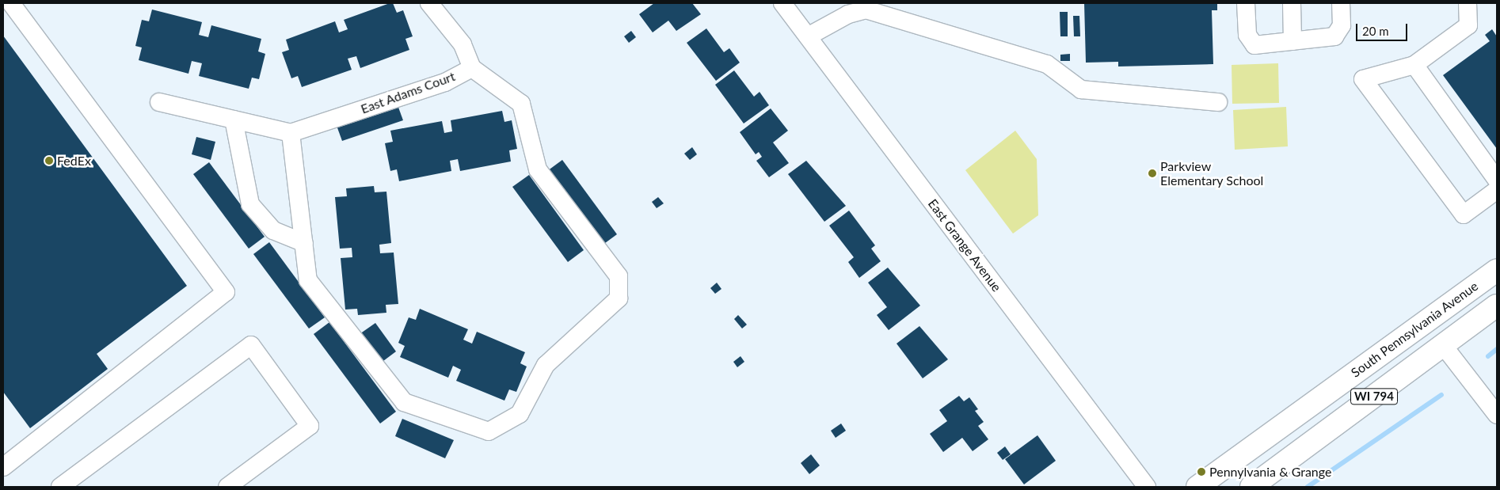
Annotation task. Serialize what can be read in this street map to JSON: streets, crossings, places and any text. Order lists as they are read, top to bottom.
{
  "streets": {
    "main road": ["South Pennsylvania Avenue", "WI 794"],
    "street": ["East Adams Court", "East Grange Avenue"]
  },
  "places": ["FedEx", "Parkview Elementary School", "Pennylvania & Grange"],
  "scale_bar": "20 m"
}
